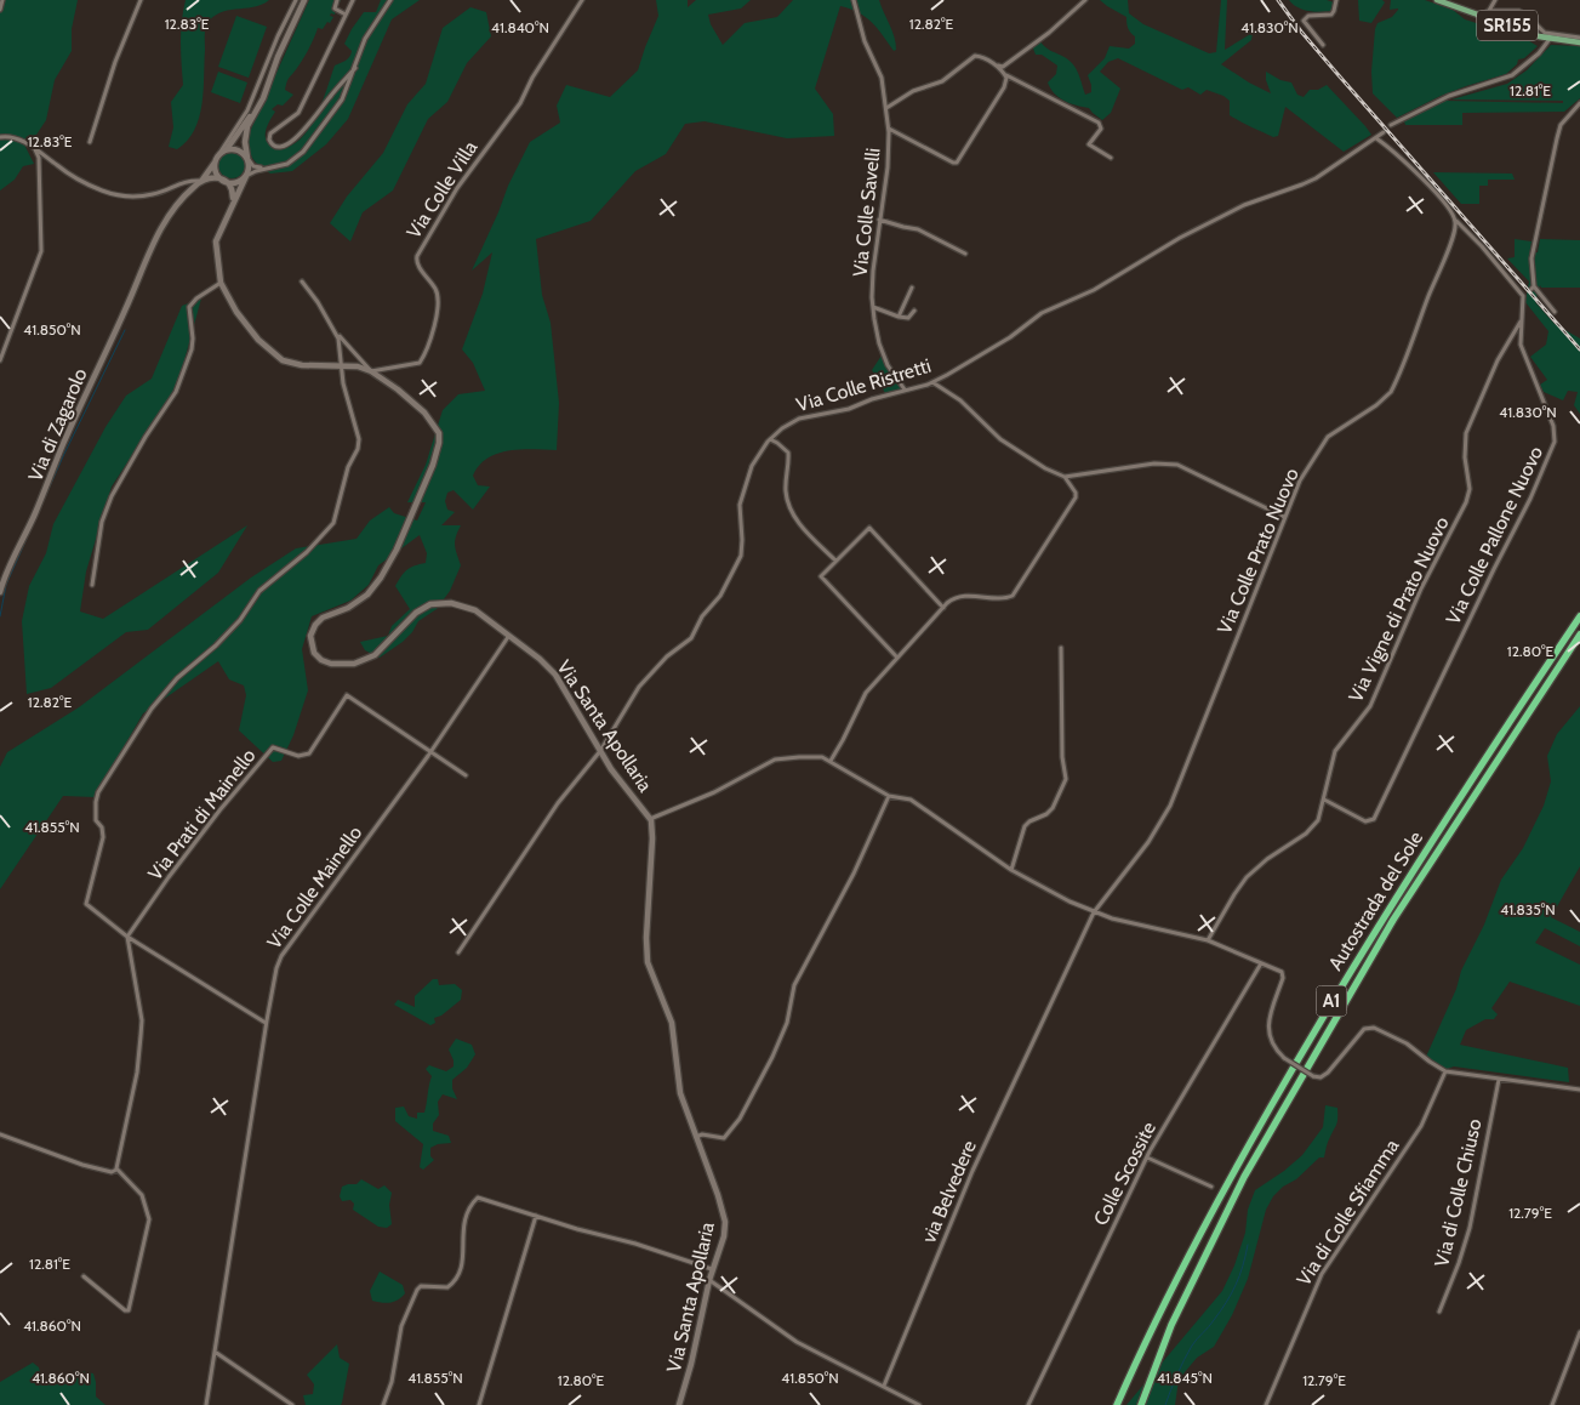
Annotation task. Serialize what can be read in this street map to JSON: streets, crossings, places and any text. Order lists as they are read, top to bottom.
{
  "streets": {
    "highway": ["Autostrada del Sole", "A1"],
    "main road": ["SR155"],
    "street": [
      "Via Colle Villa",
      "Via Colle Savelli",
      "Via Colle Ristretti",
      "Via di Zagarolo",
      "Via Colle Pallone Nuovo",
      "Via Colle Prato Nuovo",
      "Via Vigne di Prato Nuovo",
      "Via Santa Apollaria",
      "Via Prati di Mainello",
      "Via Colle Mainello",
      "Colle Scossite",
      "via Belvedere",
      "Via di Colle Chiuso",
      "Via di Colle Sfiamma"
    ]
  },
  "crossings": [
    ["Via Colle Villa", "Via Santa Apollaria"],
    ["Via Colle Savelli", "Via Colle Ristretti"],
    ["Via Colle Ristretti", "Via Santa Apollaria"],
    ["Via di Zagarolo", "Via Santa Apollaria"],
    ["Via Colle Pallone Nuovo", "Via Vigne di Prato Nuovo"],
    ["Via Colle Prato Nuovo", "via Belvedere"],
    ["Via Santa Apollaria", "Via Colle Mainello"],
    ["Via Prati di Mainello", "Via Colle Mainello"]
  ],
  "coordinates": [
    "12.83°E",
    "12.82°E",
    "41.840°N",
    "41.830°N",
    "12.81°E",
    "41.850°N",
    "12.80°E",
    "41.855°N",
    "41.835°N",
    "12.79°E",
    "41.860°N",
    "41.845°N"
  ]
}
